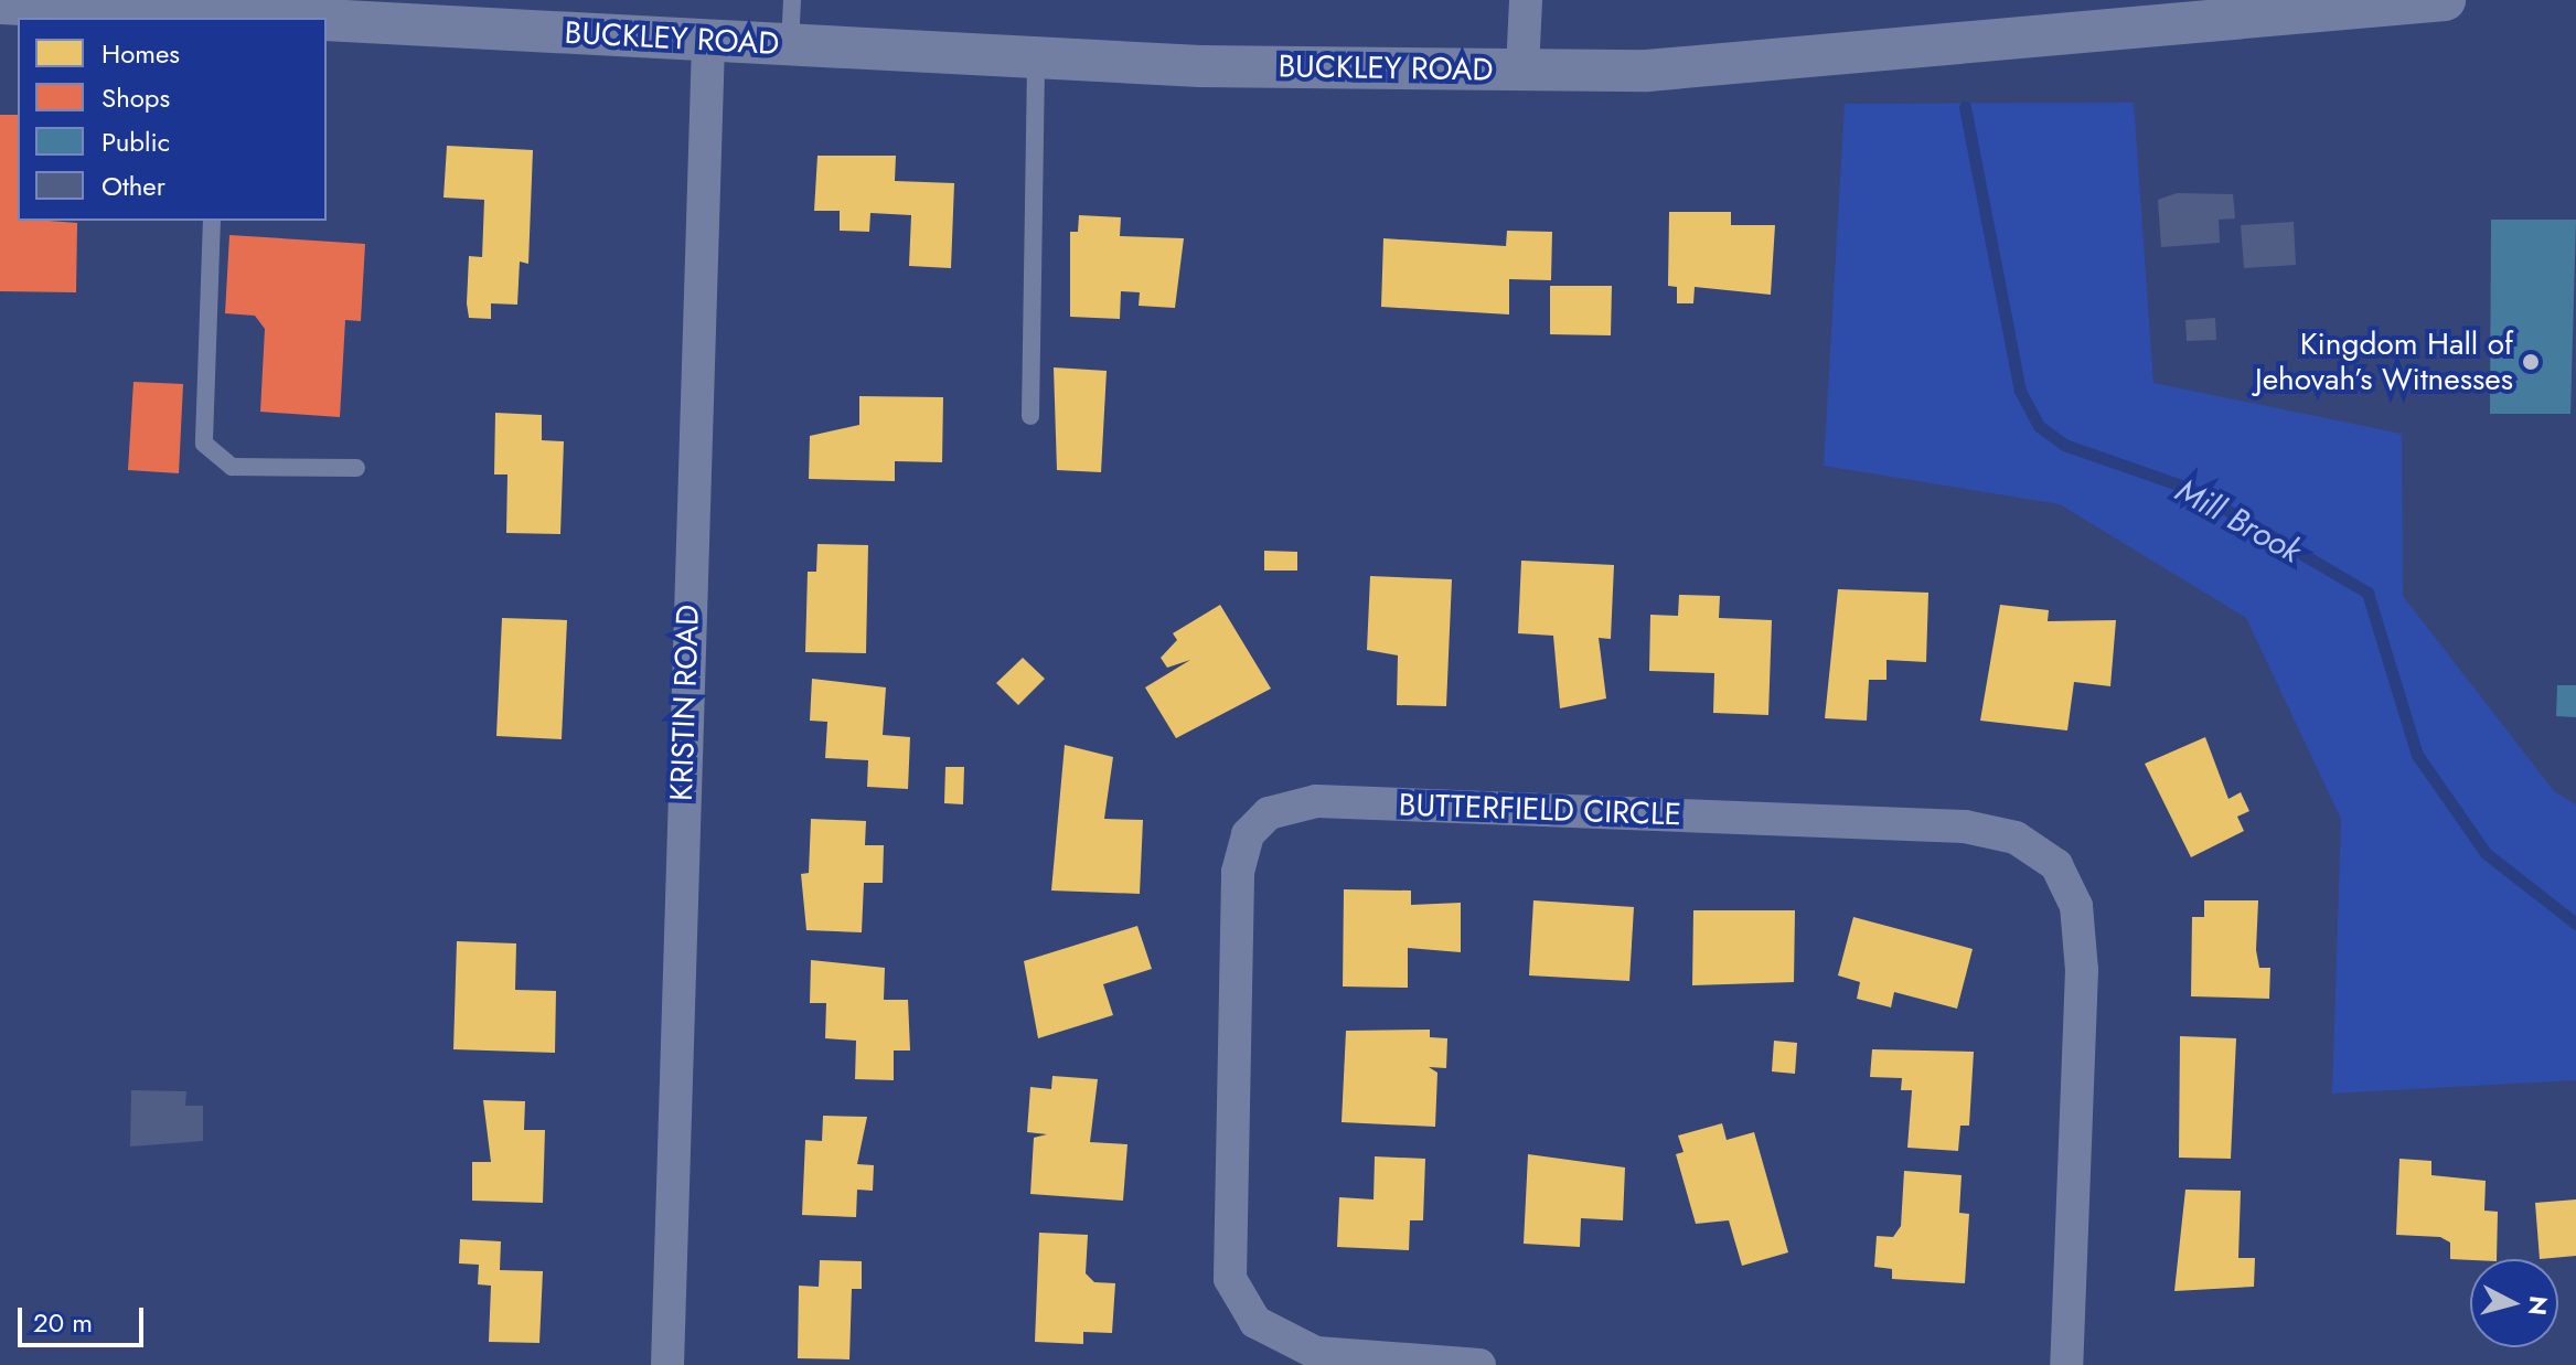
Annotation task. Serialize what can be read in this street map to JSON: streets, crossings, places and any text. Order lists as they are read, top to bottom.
{
  "streets": {
    "street": ["BUCKLEY ROAD", "KRISTIN ROAD", "BUTTERFIELD CIRCLE"]
  },
  "crossings": [
    ["BUCKLEY ROAD", "KRISTIN ROAD"]
  ],
  "water": ["Mill Brook"],
  "places": ["Kingdom Hall of Jehovah’s Witnesses"],
  "legend": [
    "Homes",
    "Shops",
    "Public",
    "Other"
  ],
  "scale_bar": "20 m",
  "north": "right"
}
